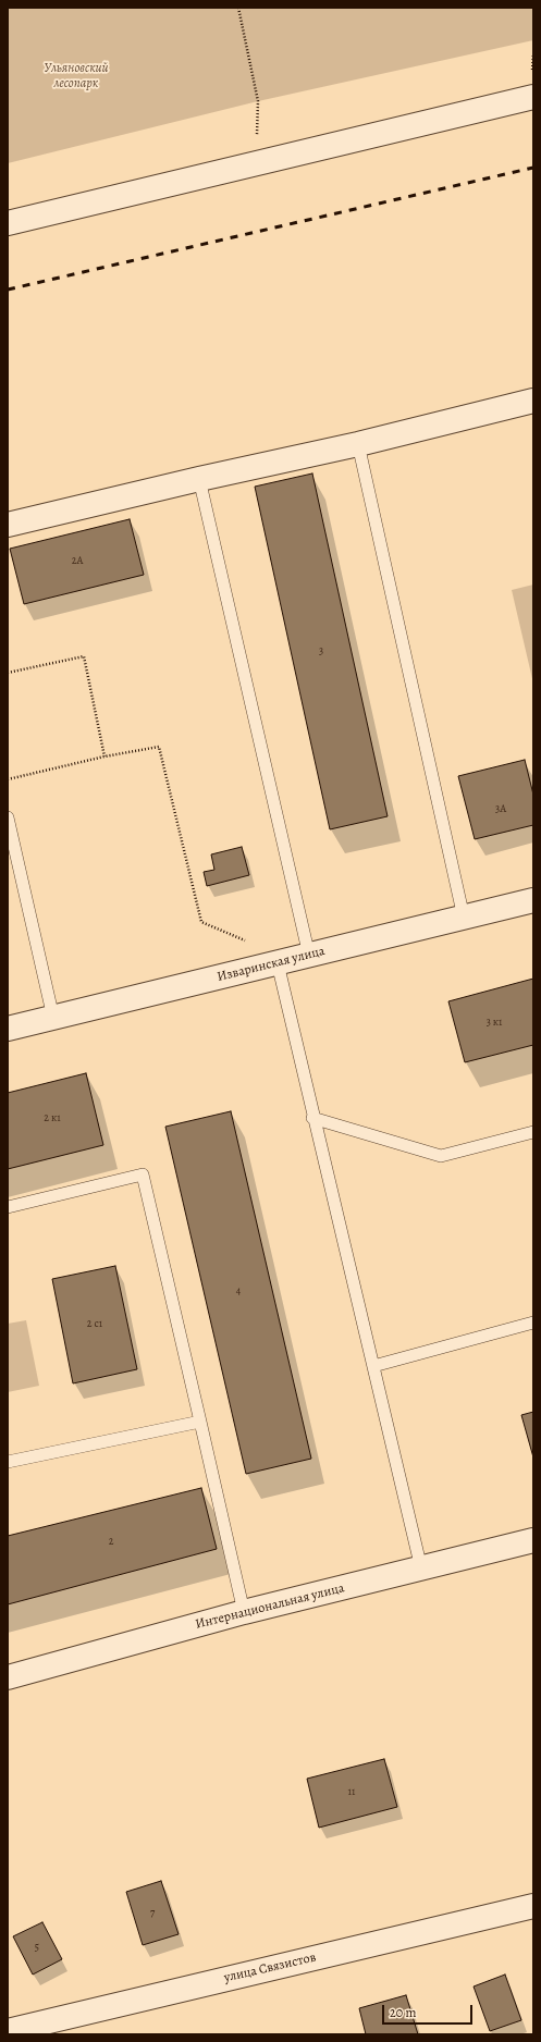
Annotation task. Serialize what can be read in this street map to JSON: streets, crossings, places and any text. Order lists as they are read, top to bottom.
{
  "streets": {
    "street": ["Изваринская улица", "Интернациональная улица", "улица Связистов"]
  },
  "parks": ["Ульяновский лесопарк"],
  "house_numbers": [
    "2А",
    "3",
    "3А",
    "3 к1",
    "2 к1",
    "4",
    "2 с1",
    "2",
    "11",
    "7",
    "5"
  ],
  "scale_bar": "20 m"
}
